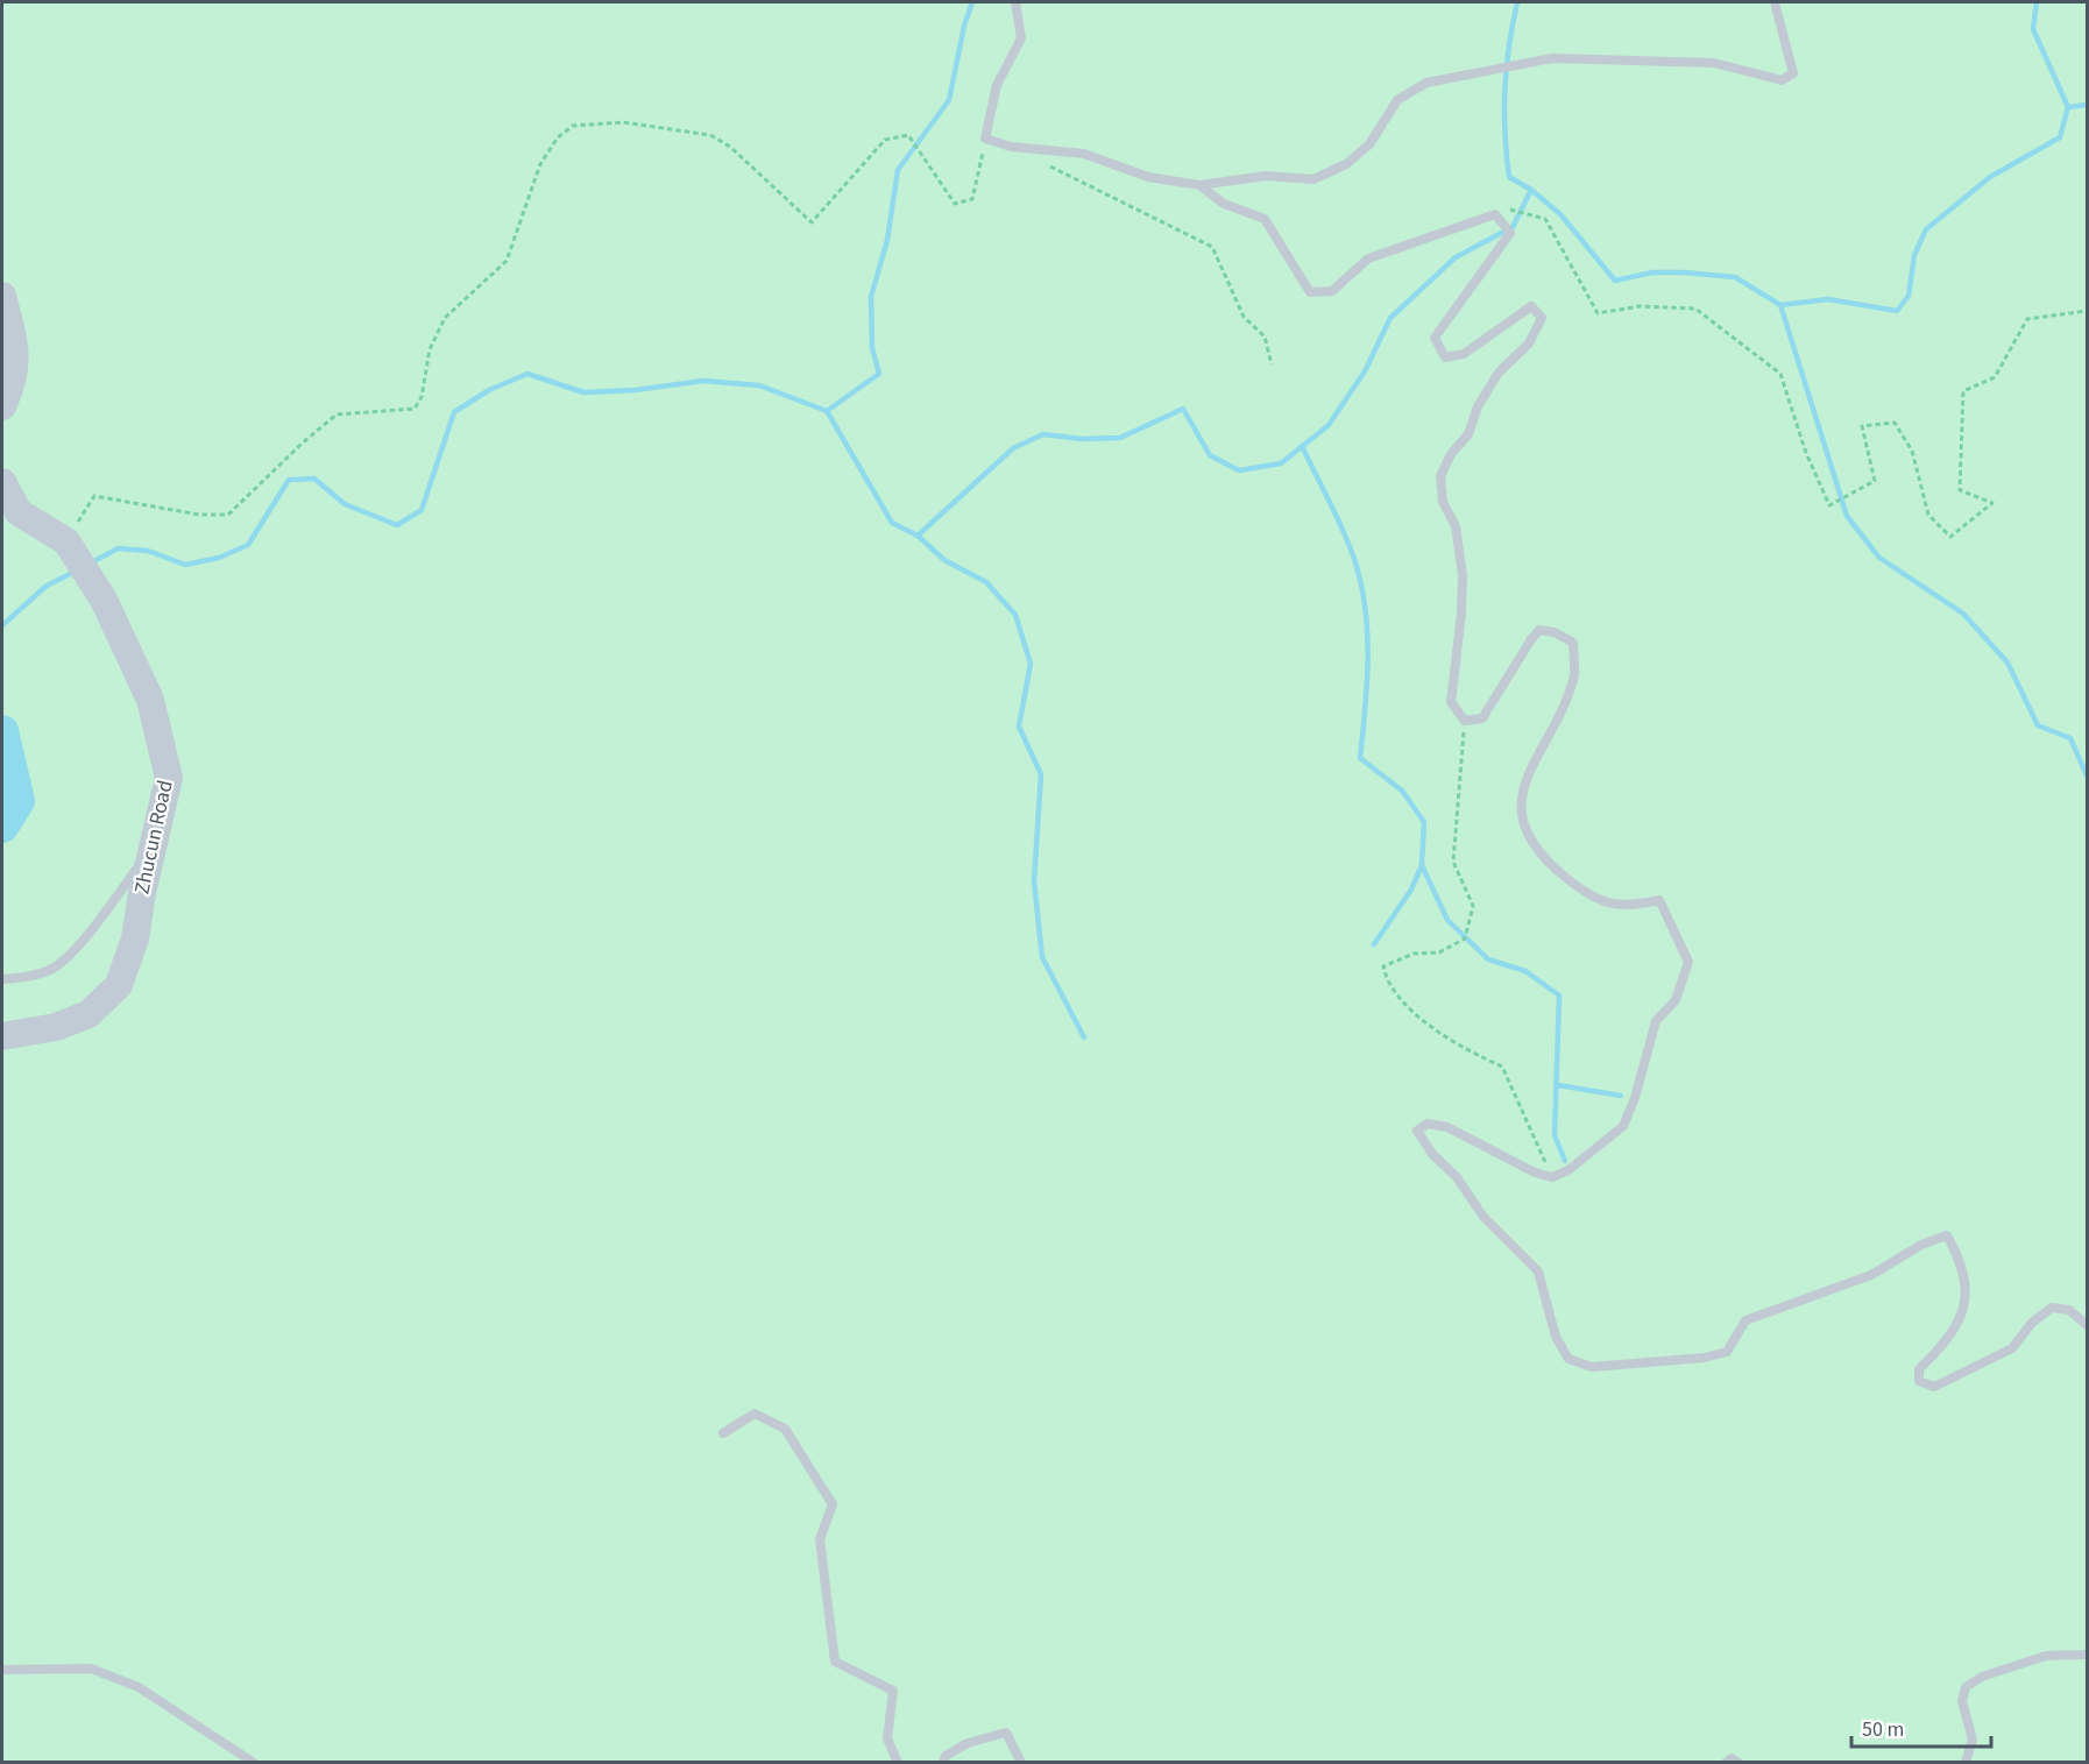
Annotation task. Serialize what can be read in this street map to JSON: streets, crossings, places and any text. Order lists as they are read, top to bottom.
{
  "streets": {
    "street": ["Zhucun Road"]
  },
  "scale_bar": "50 m"
}
